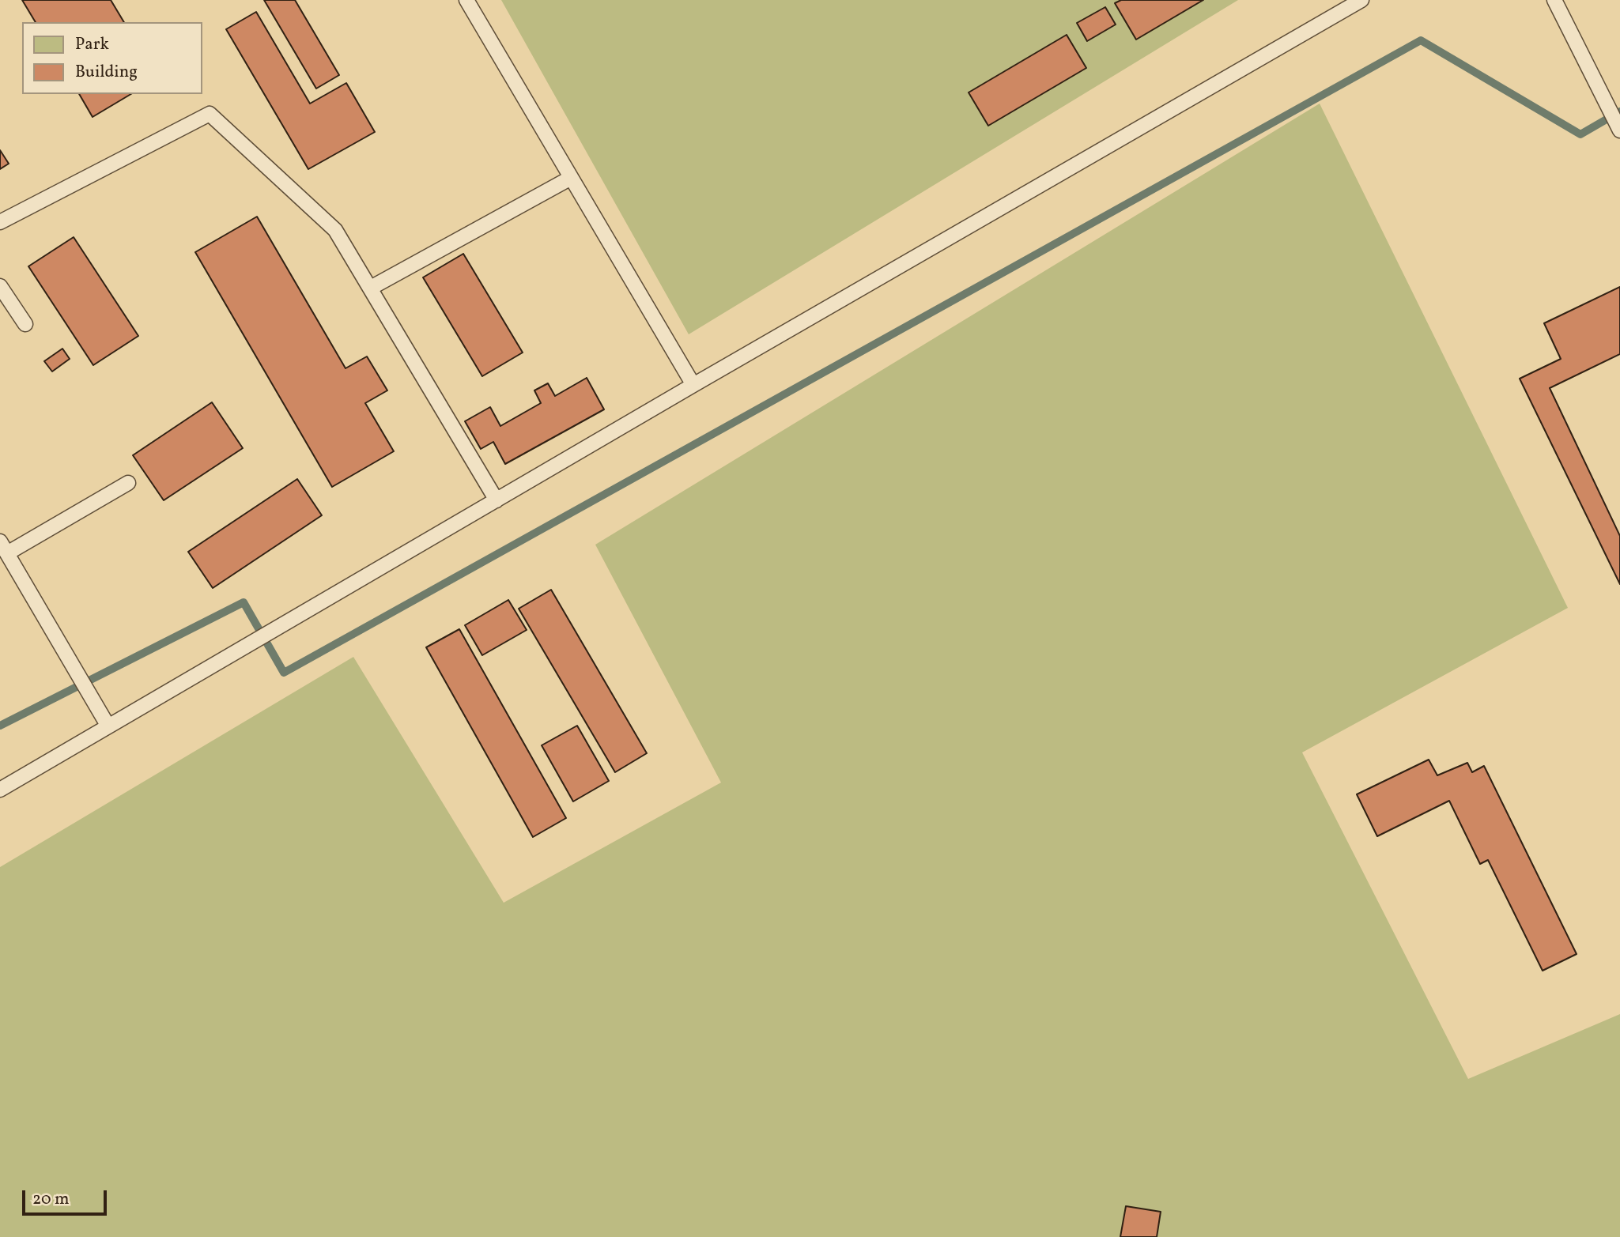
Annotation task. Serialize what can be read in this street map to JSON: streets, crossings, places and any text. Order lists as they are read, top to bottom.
{
  "legend": ["Park", "Building"],
  "scale_bar": "20 m"
}
